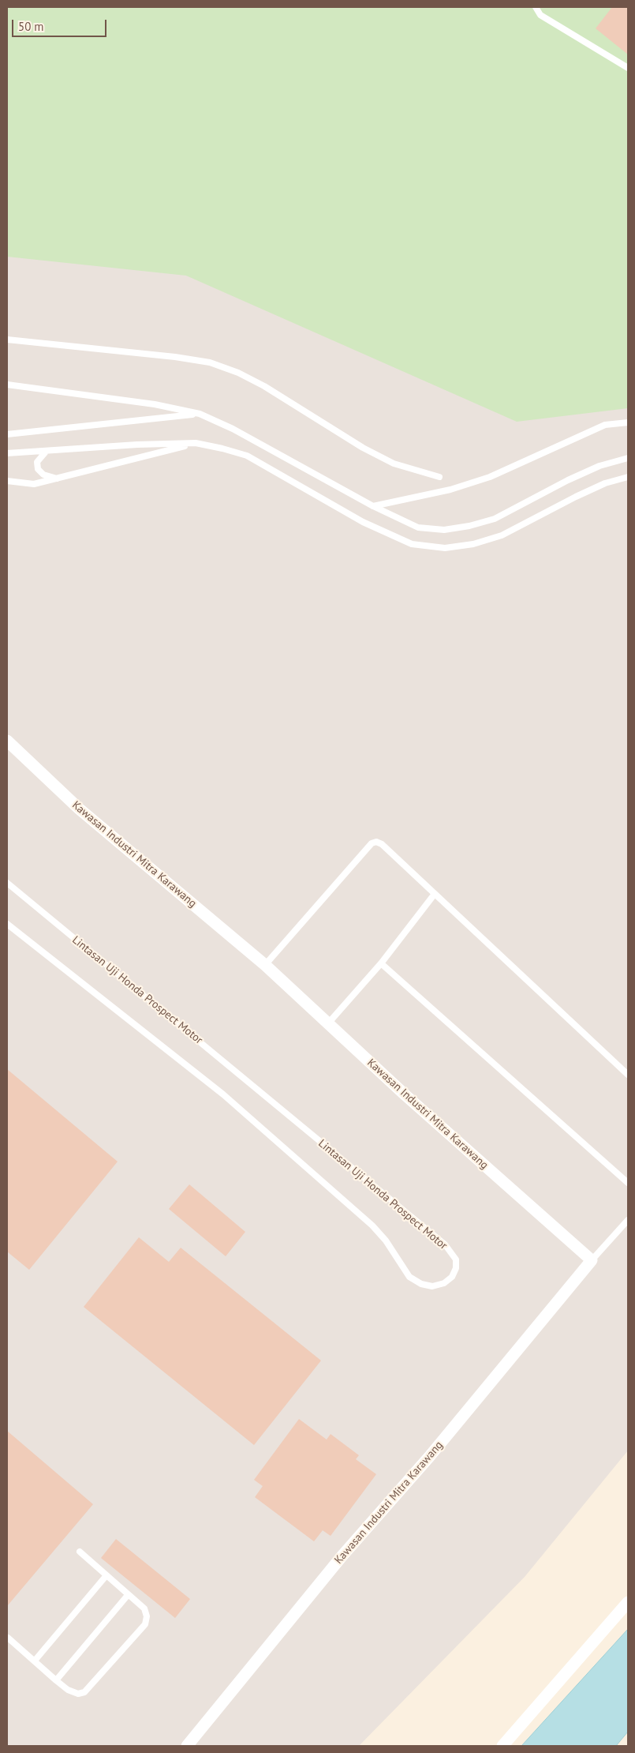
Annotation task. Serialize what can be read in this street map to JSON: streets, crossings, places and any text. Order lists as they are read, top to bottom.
{
  "streets": {
    "street": ["Kawasan Industri Mitra Karawang"],
    "lane": ["Lintasan Uji Honda Prospect Motor"]
  },
  "scale_bar": "50 m"
}
